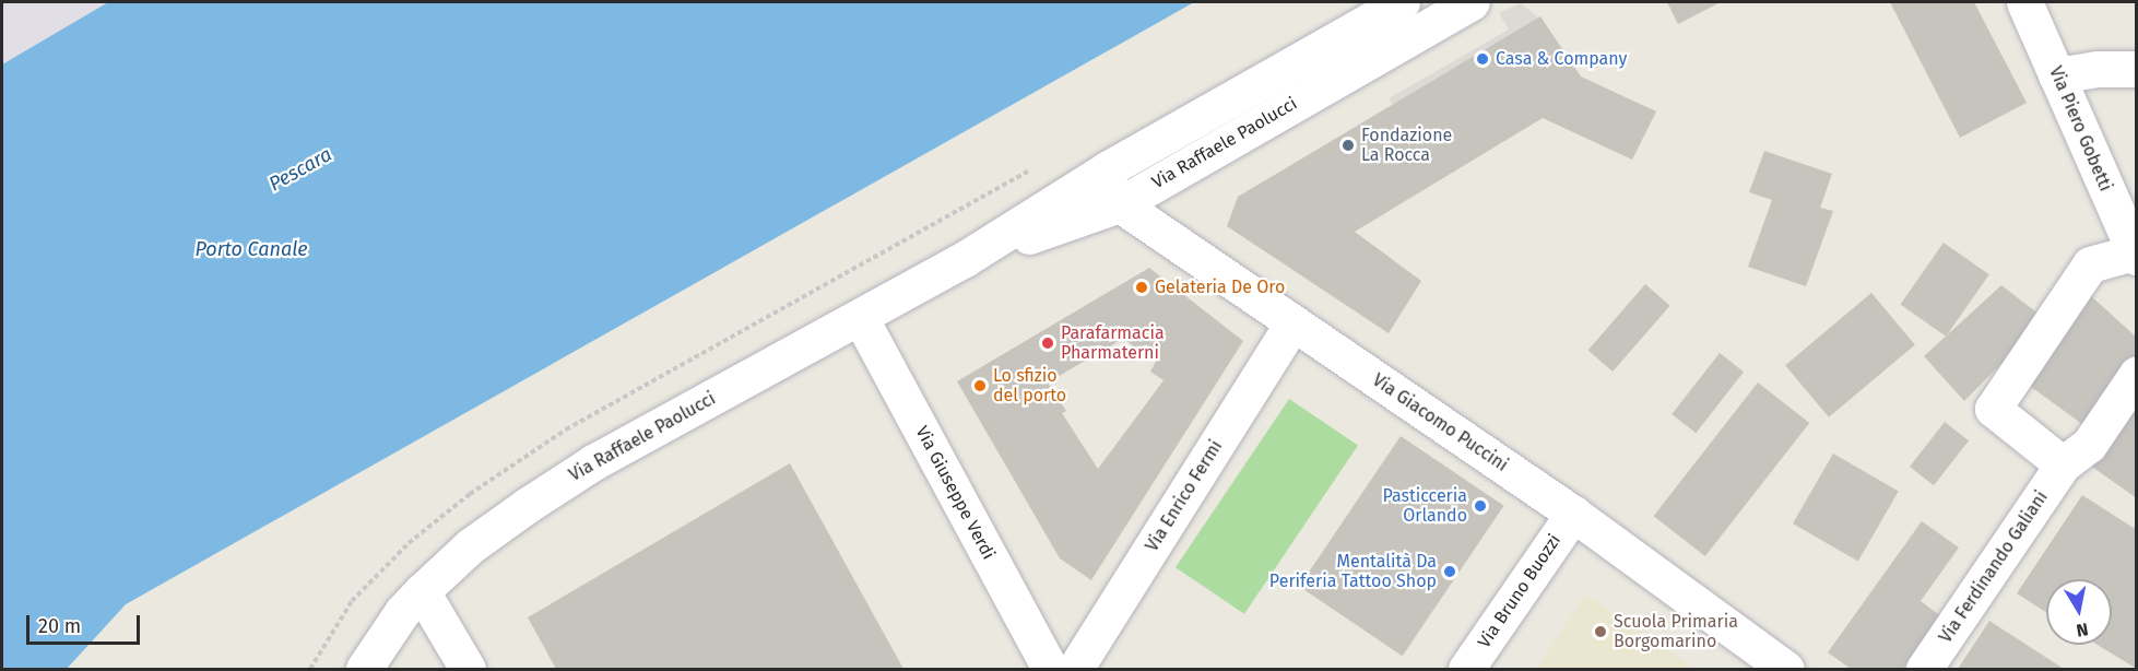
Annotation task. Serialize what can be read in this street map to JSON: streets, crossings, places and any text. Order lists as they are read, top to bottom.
{
  "streets": {
    "street": [
      "Via Piero Gobetti",
      "Via Raffaele Paolucci",
      "Via Giacomo Puccini",
      "Via Giuseppe Verdi",
      "Via Enrico Fermi",
      "Via Ferdinando Galiani",
      "Via Bruno Buozzi"
    ]
  },
  "crossings": [
    ["Via Raffaele Paolucci", "Via Giacomo Puccini"],
    ["Via Raffaele Paolucci", "Via Giuseppe Verdi"],
    ["Via Giacomo Puccini", "Via Enrico Fermi"],
    ["Via Giacomo Puccini", "Via Bruno Buozzi"]
  ],
  "water": ["Pescara", "Porto Canale"],
  "places": [
    "Casa & Company",
    "Fondazione La Rocca",
    "Gelateria De Oro",
    "Parafarmacia Pharmaterni",
    "Lo sfizio del porto",
    "Pasticceria Orlando",
    "Mentalità Da Periferia Tattoo Shop",
    "Scuola Primaria Borgomarino"
  ],
  "scale_bar": "20 m",
  "north": "bottom"
}
